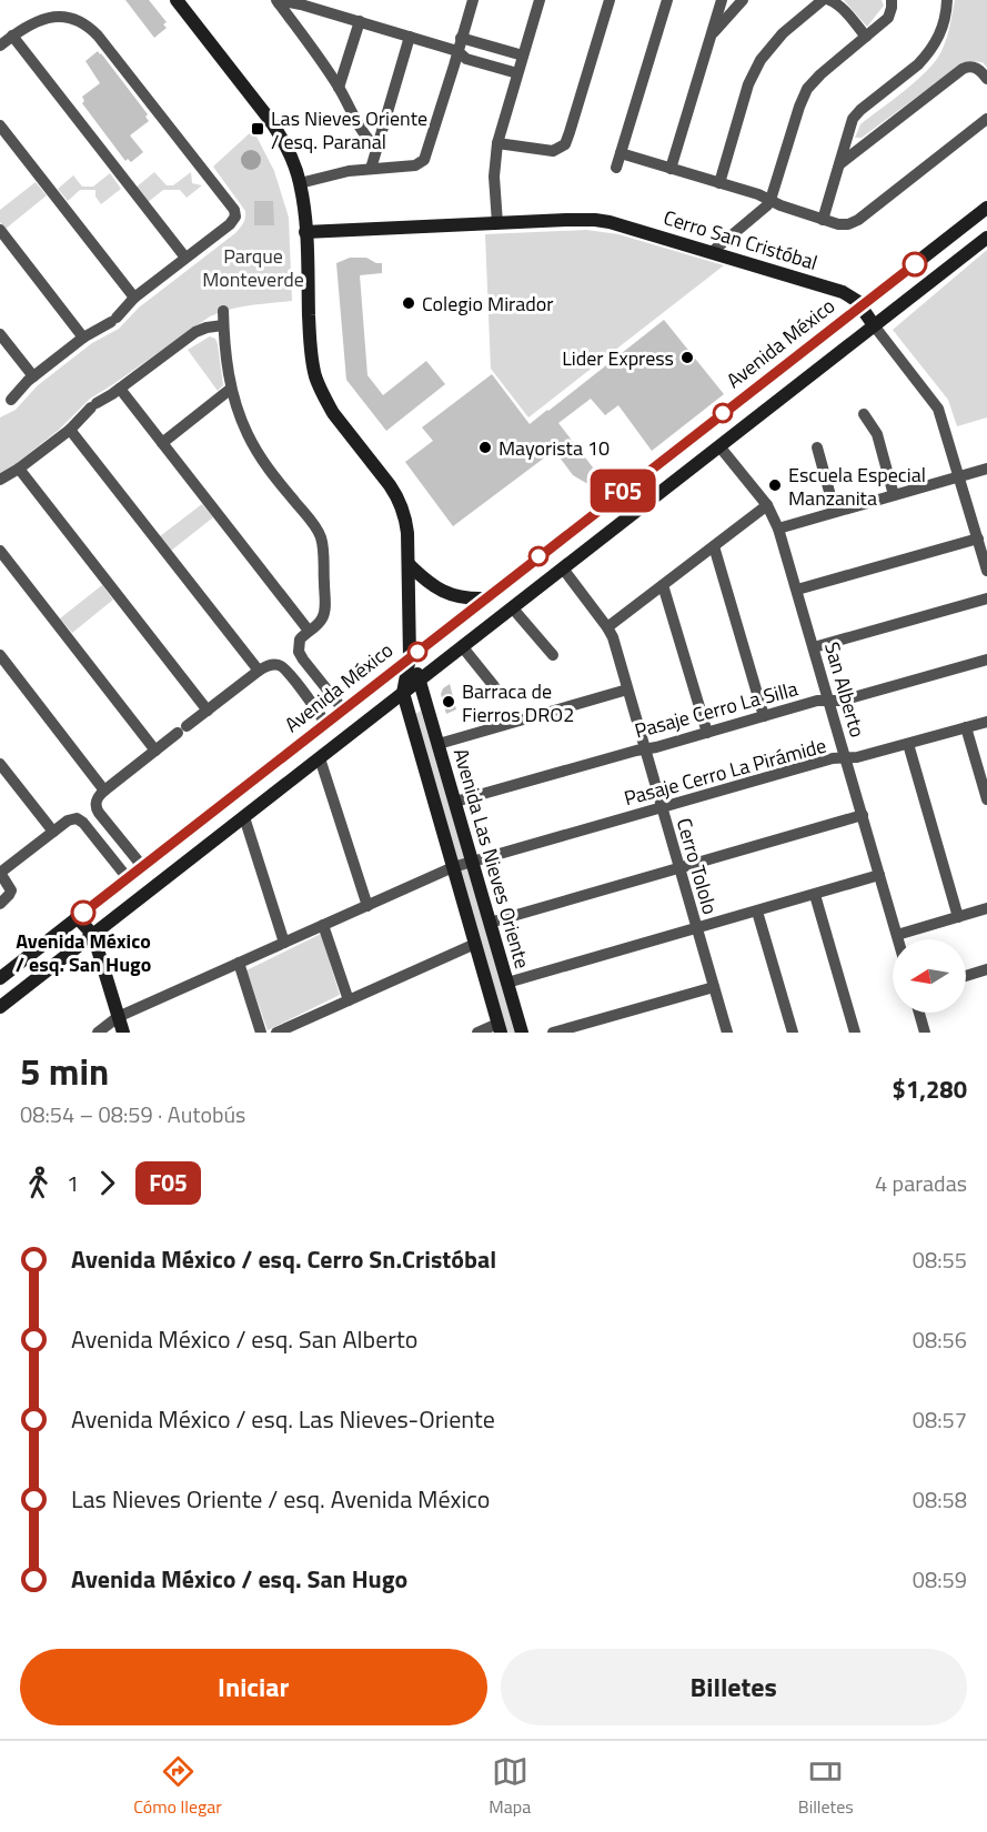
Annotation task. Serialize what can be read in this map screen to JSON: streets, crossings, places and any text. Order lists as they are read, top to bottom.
{
  "streets": {
    "main road": ["Cerro San Cristóbal", "Avenida México", "Avenida Las Nieves Oriente"],
    "street": [
      "San Alberto",
      "Pasaje Cerro La Silla",
      "Pasaje Cerro La Pirámide",
      "Cerro Tololo"
    ]
  },
  "crossings": [
    ["Cerro San Cristóbal", "Avenida México"],
    ["Cerro San Cristóbal", "Avenida Las Nieves Oriente"],
    ["Avenida México", "Avenida Las Nieves Oriente"],
    ["San Alberto", "Pasaje Cerro La Silla"],
    ["San Alberto", "Pasaje Cerro La Pirámide"],
    ["Pasaje Cerro La Silla", "Avenida Las Nieves Oriente"],
    ["Pasaje Cerro La Silla", "Cerro Tololo"],
    ["Pasaje Cerro La Pirámide", "Avenida Las Nieves Oriente"],
    ["Pasaje Cerro La Pirámide", "Cerro Tololo"]
  ],
  "parks": ["Parque Monteverde"],
  "places": {
    "transit": ["Las Nieves Oriente / esq. Paranal"],
    "other": [
      "Colegio Mirador",
      "Lider Express",
      "Mayorista 10",
      "Escuela Especial Manzanita",
      "Barraca de Fierros DRO2",
      "Avenida México / esq. San Hugo"
    ]
  },
  "lines": ["bus line F05"],
  "north": "left",
  "page": {
    "on_map": "F05",
    "heading": ["5 min", "08:54 – 08:59 · Autobús", "$1,280"],
    "legs": ["1", "F05", "4 paradas"],
    "list": [
      {
        "name": "Avenida México / esq. Cerro Sn.Cristóbal",
        "value": "08:55"
      },
      {
        "name": "Avenida México / esq. San Alberto",
        "value": "08:56"
      },
      {
        "name": "Avenida México / esq. Las Nieves-Oriente",
        "value": "08:57"
      },
      {
        "name": "Las Nieves Oriente / esq. Avenida México",
        "value": "08:58"
      },
      {
        "name": "Avenida México / esq. San Hugo",
        "value": "08:59"
      }
    ],
    "buttons": ["Iniciar", "Billetes"],
    "tabs": ["Cómo llegar", "Mapa", "Billetes"]
  }
}
